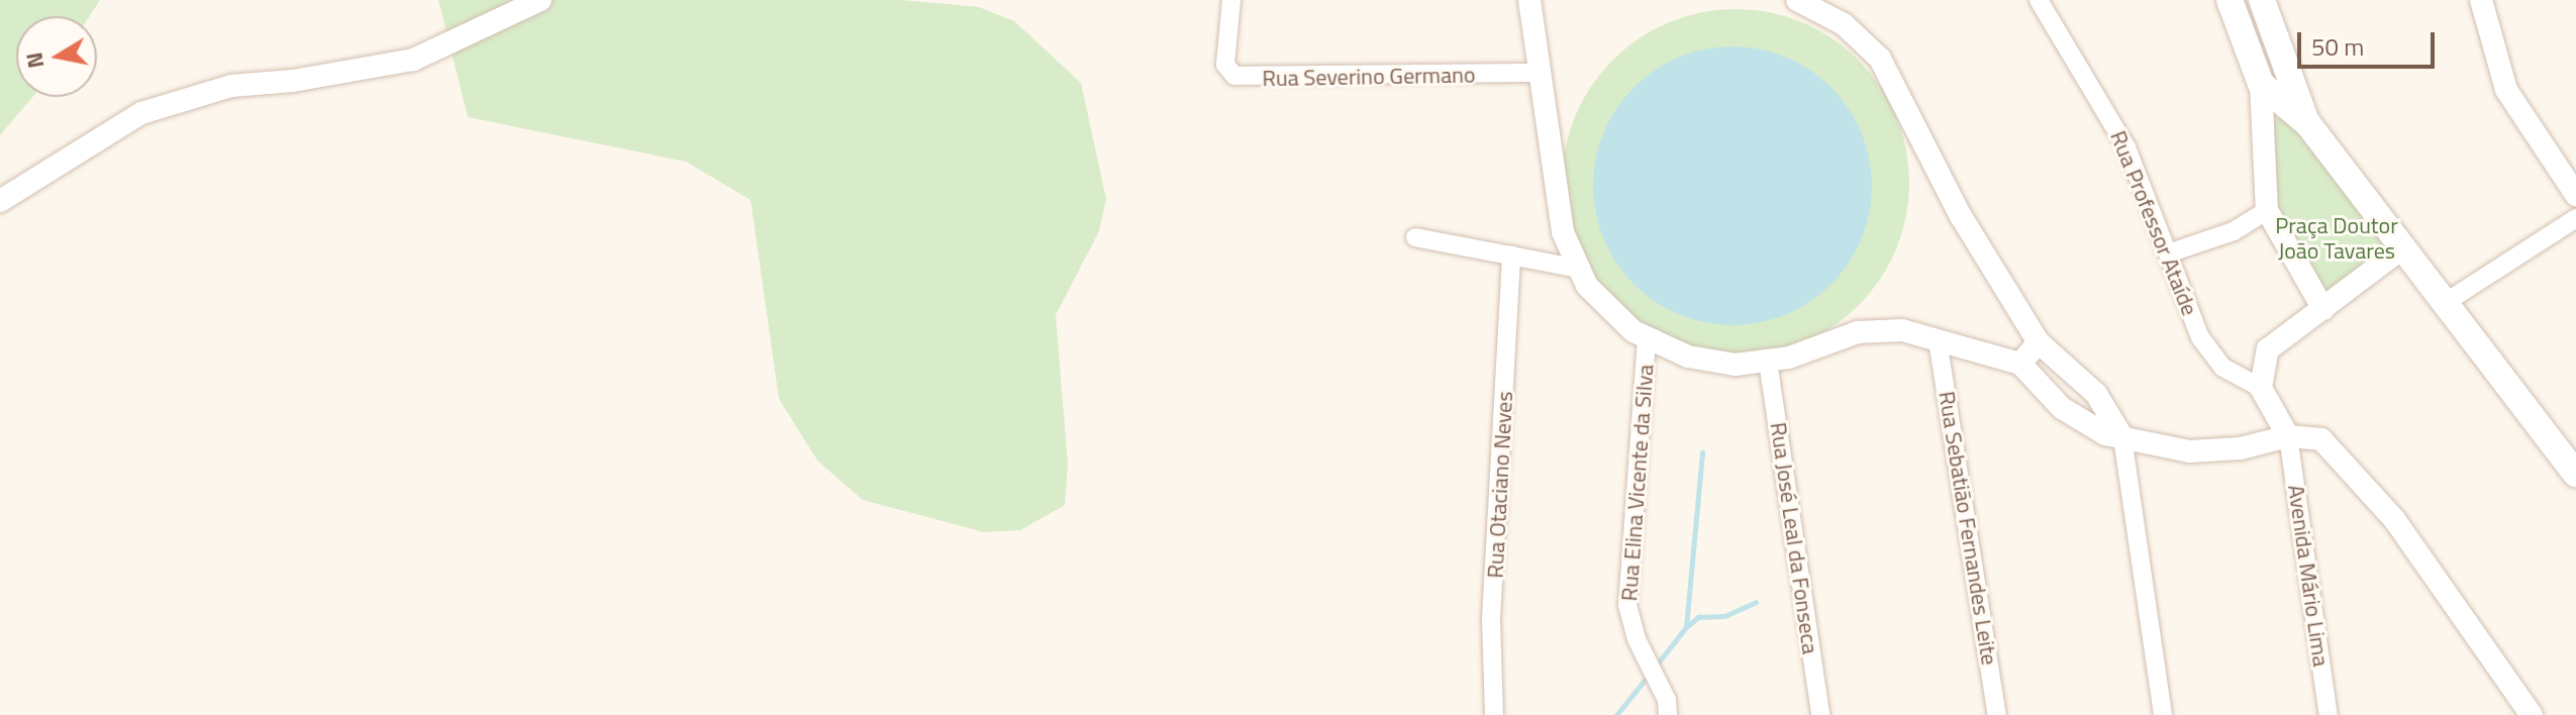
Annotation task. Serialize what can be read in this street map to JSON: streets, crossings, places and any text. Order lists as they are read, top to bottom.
{
  "streets": {
    "street": [
      "Rua Severino Germano",
      "Rua Professor Ataíde",
      "Rua Elina Vicente da Silva",
      "Rua Otaciano Neves",
      "Rua Sebatião Fernandes Leite",
      "Rua José Leal da Fonseca",
      "Avenida Mário Lima"
    ]
  },
  "parks": ["Praça Doutor João Tavares"],
  "scale_bar": "50 m",
  "north": "left"
}
